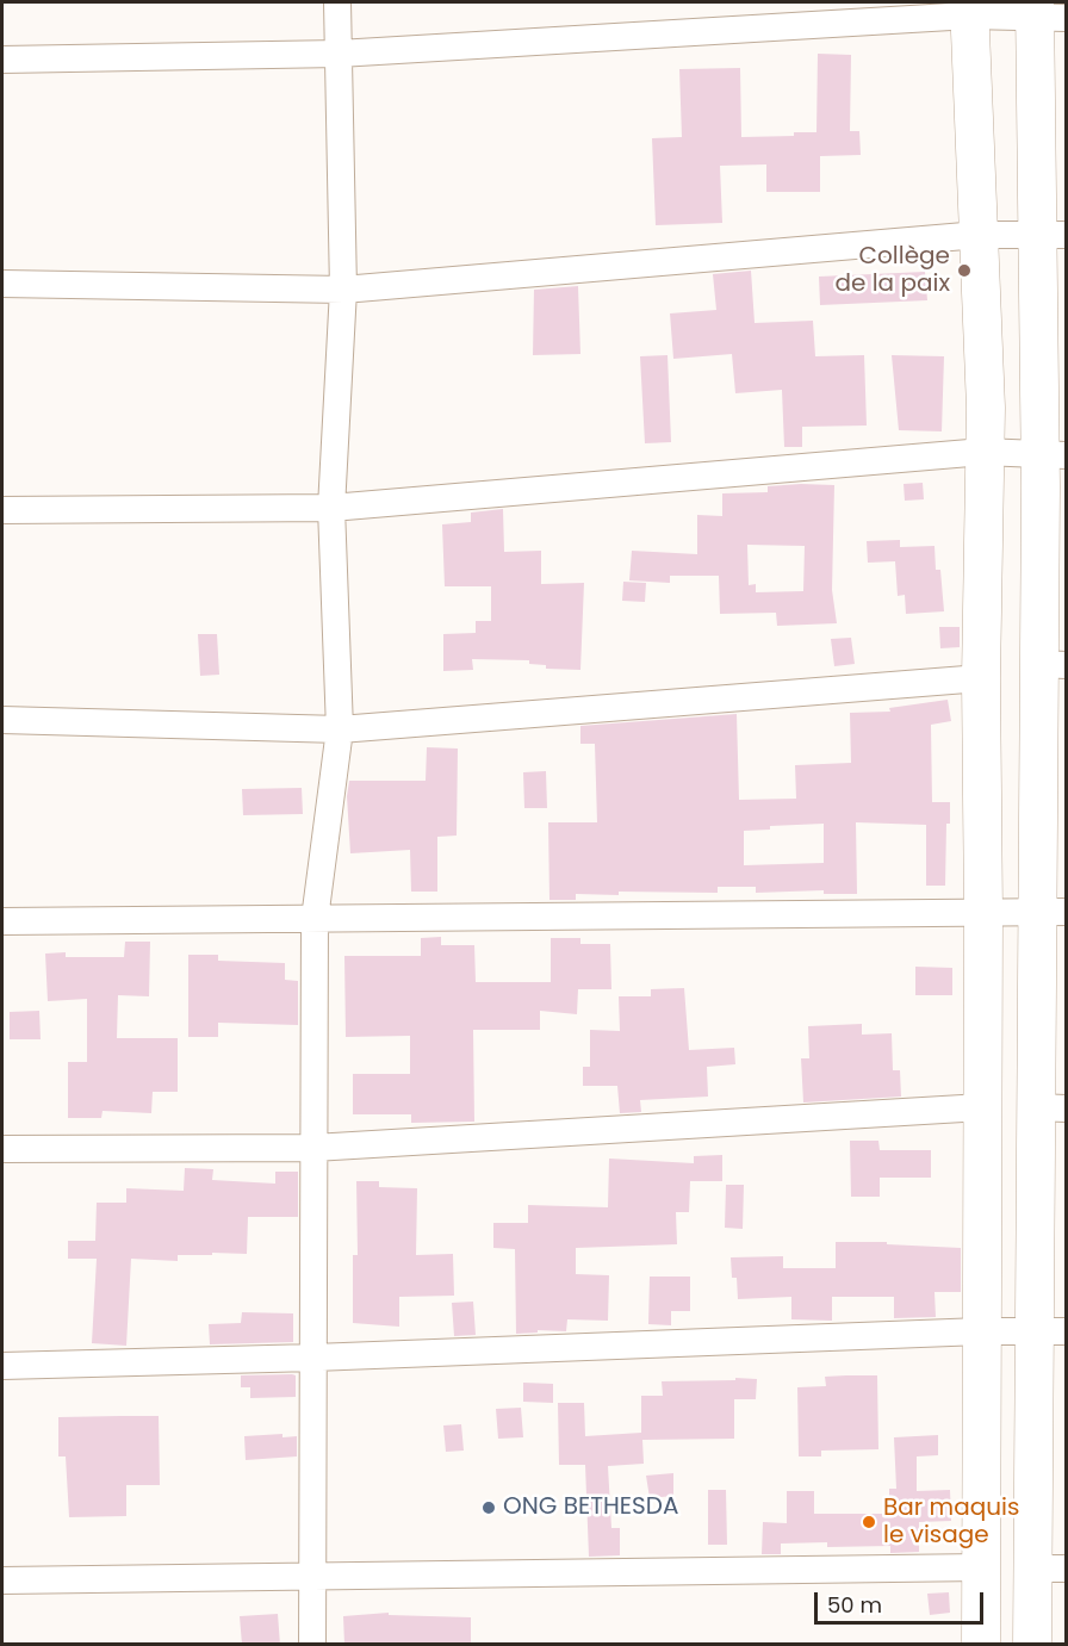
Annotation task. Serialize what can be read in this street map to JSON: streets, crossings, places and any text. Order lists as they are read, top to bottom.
{
  "places": ["Collège de la paix", "ONG BETHESDA", "Bar maquis le visage"],
  "scale_bar": "50 m"
}
